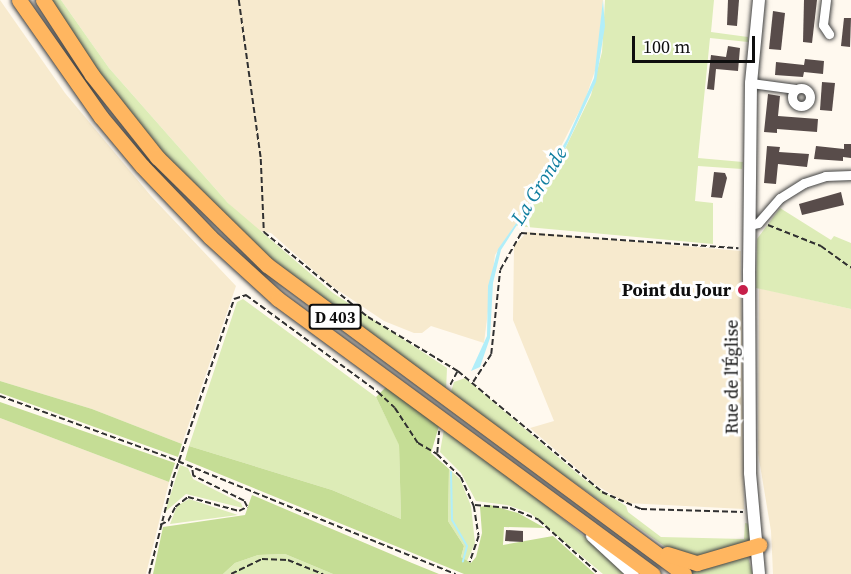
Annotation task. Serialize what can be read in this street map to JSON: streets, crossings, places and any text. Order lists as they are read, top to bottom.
{
  "streets": {
    "main road": ["D 403"],
    "street": ["Rue de l'Église"]
  },
  "water": ["La Gronde"],
  "places": ["Point du Jour"],
  "scale_bar": "100 m"
}
